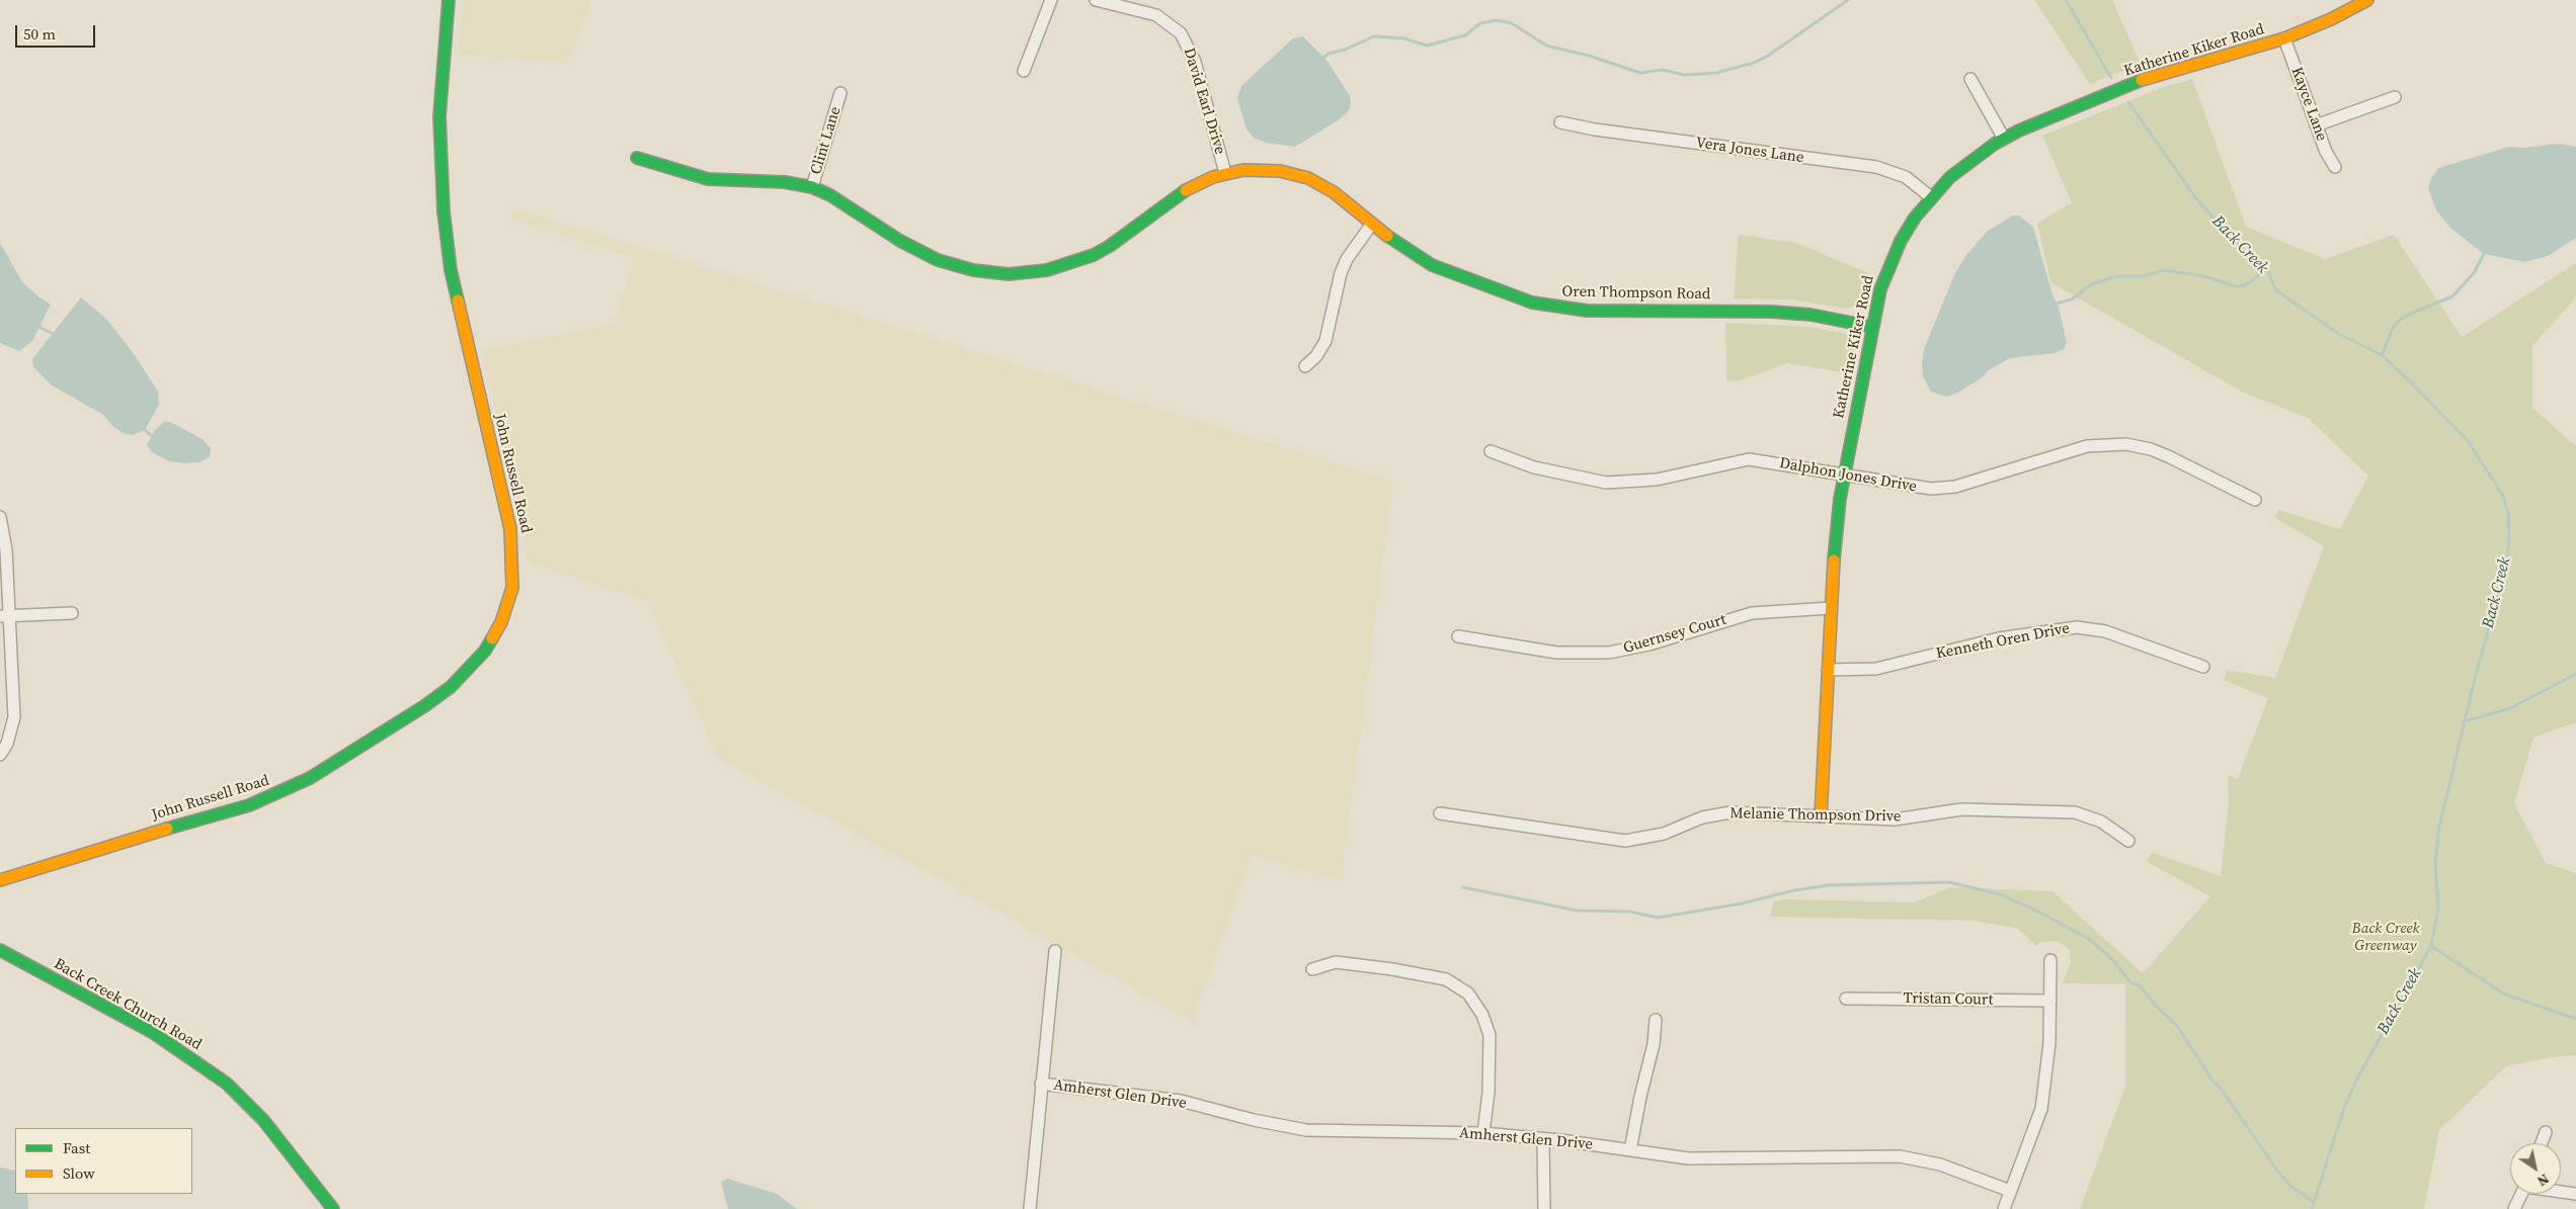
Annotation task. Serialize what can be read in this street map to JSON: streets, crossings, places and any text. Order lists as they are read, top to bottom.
{
  "streets": {
    "street": [
      "Katherine Kiker Road",
      "David Earl Drive",
      "Kayce Lane",
      "Clint Lane",
      "Vera Jones Lane",
      "Oren Thompson Road",
      "John Russell Road",
      "Dalphon Jones Drive",
      "Guernsey Court",
      "Kenneth Oren Drive",
      "Melanie Thompson Drive",
      "Tristan Court",
      "Back Creek Church Road",
      "Amherst Glen Drive"
    ]
  },
  "crossings": [
    ["Katherine Kiker Road", "Kayce Lane"],
    ["Katherine Kiker Road", "Vera Jones Lane"],
    ["Katherine Kiker Road", "Oren Thompson Road"],
    ["Katherine Kiker Road", "Dalphon Jones Drive"],
    ["Katherine Kiker Road", "Guernsey Court"],
    ["Katherine Kiker Road", "Kenneth Oren Drive"],
    ["Katherine Kiker Road", "Melanie Thompson Drive"],
    ["David Earl Drive", "Oren Thompson Road"],
    ["Clint Lane", "Oren Thompson Road"]
  ],
  "water": ["Back Creek"],
  "parks": ["Back Creek Greenway"],
  "legend": ["Fast", "Slow"],
  "scale_bar": "50 m",
  "north": "bottom right"
}
